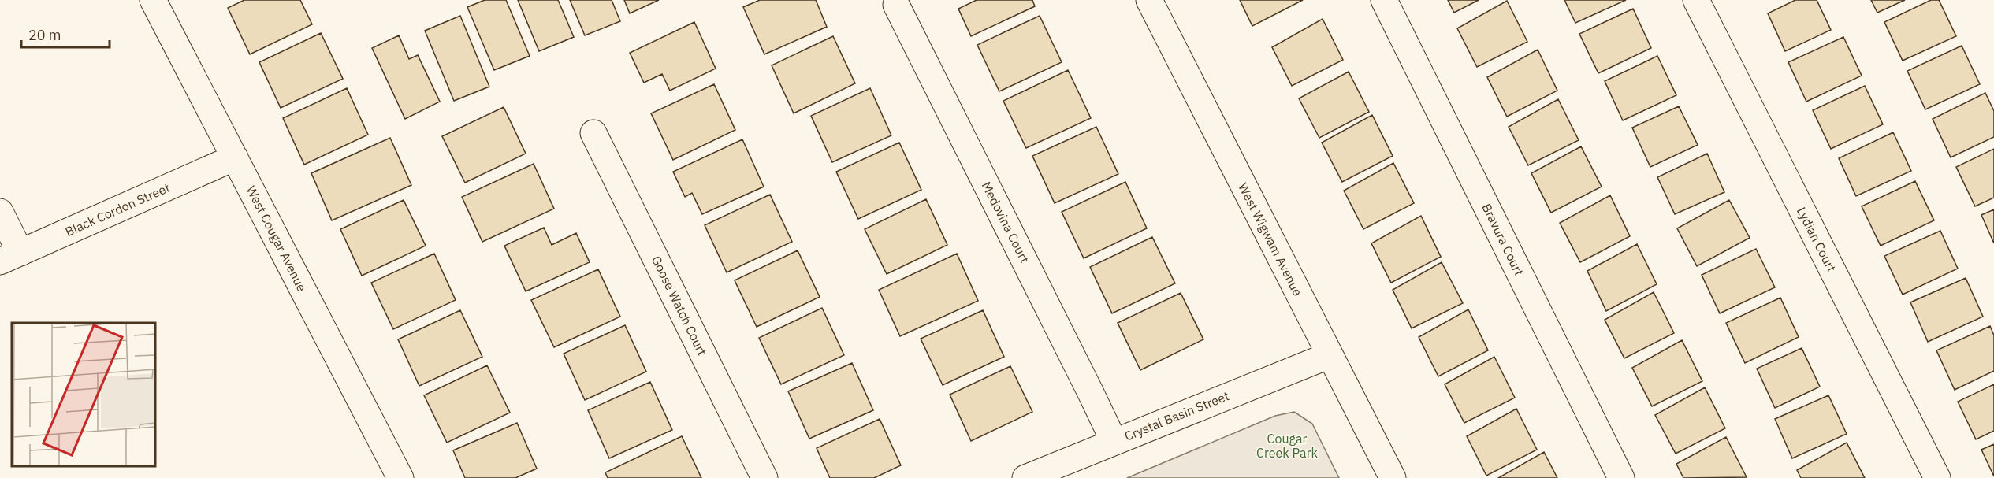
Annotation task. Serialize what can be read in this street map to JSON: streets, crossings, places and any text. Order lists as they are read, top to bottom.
{
  "streets": {
    "street": [
      "Black Cordon Street",
      "Medovina Court",
      "West Cougar Avenue",
      "West Wigwam Avenue",
      "Bravura Court",
      "Lydian Court",
      "Goose Watch Court",
      "Crystal Basin Street"
    ]
  },
  "crossings": [
    ["Black Cordon Street", "West Cougar Avenue"],
    ["Medovina Court", "Crystal Basin Street"],
    ["West Wigwam Avenue", "Crystal Basin Street"]
  ],
  "parks": ["Cougar Creek Park"],
  "scale_bar": "20 m"
}
